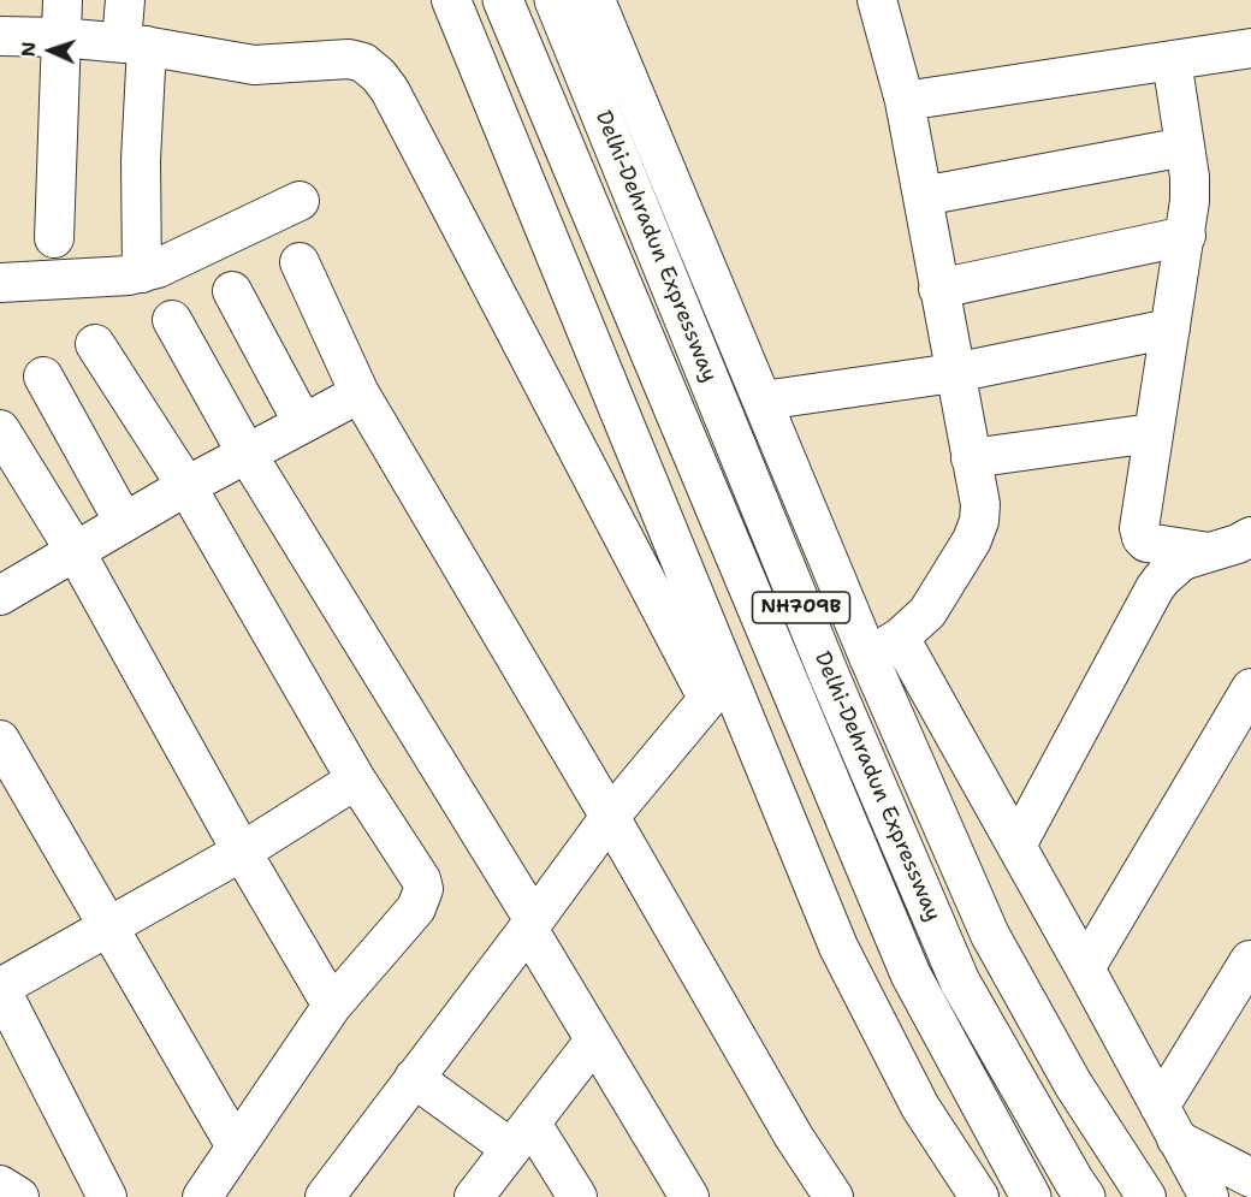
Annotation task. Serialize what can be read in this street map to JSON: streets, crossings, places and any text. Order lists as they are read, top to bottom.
{
  "streets": {
    "highway": ["Delhi-Dehradun Expressway", "NH709B"]
  },
  "north": "left"
}
